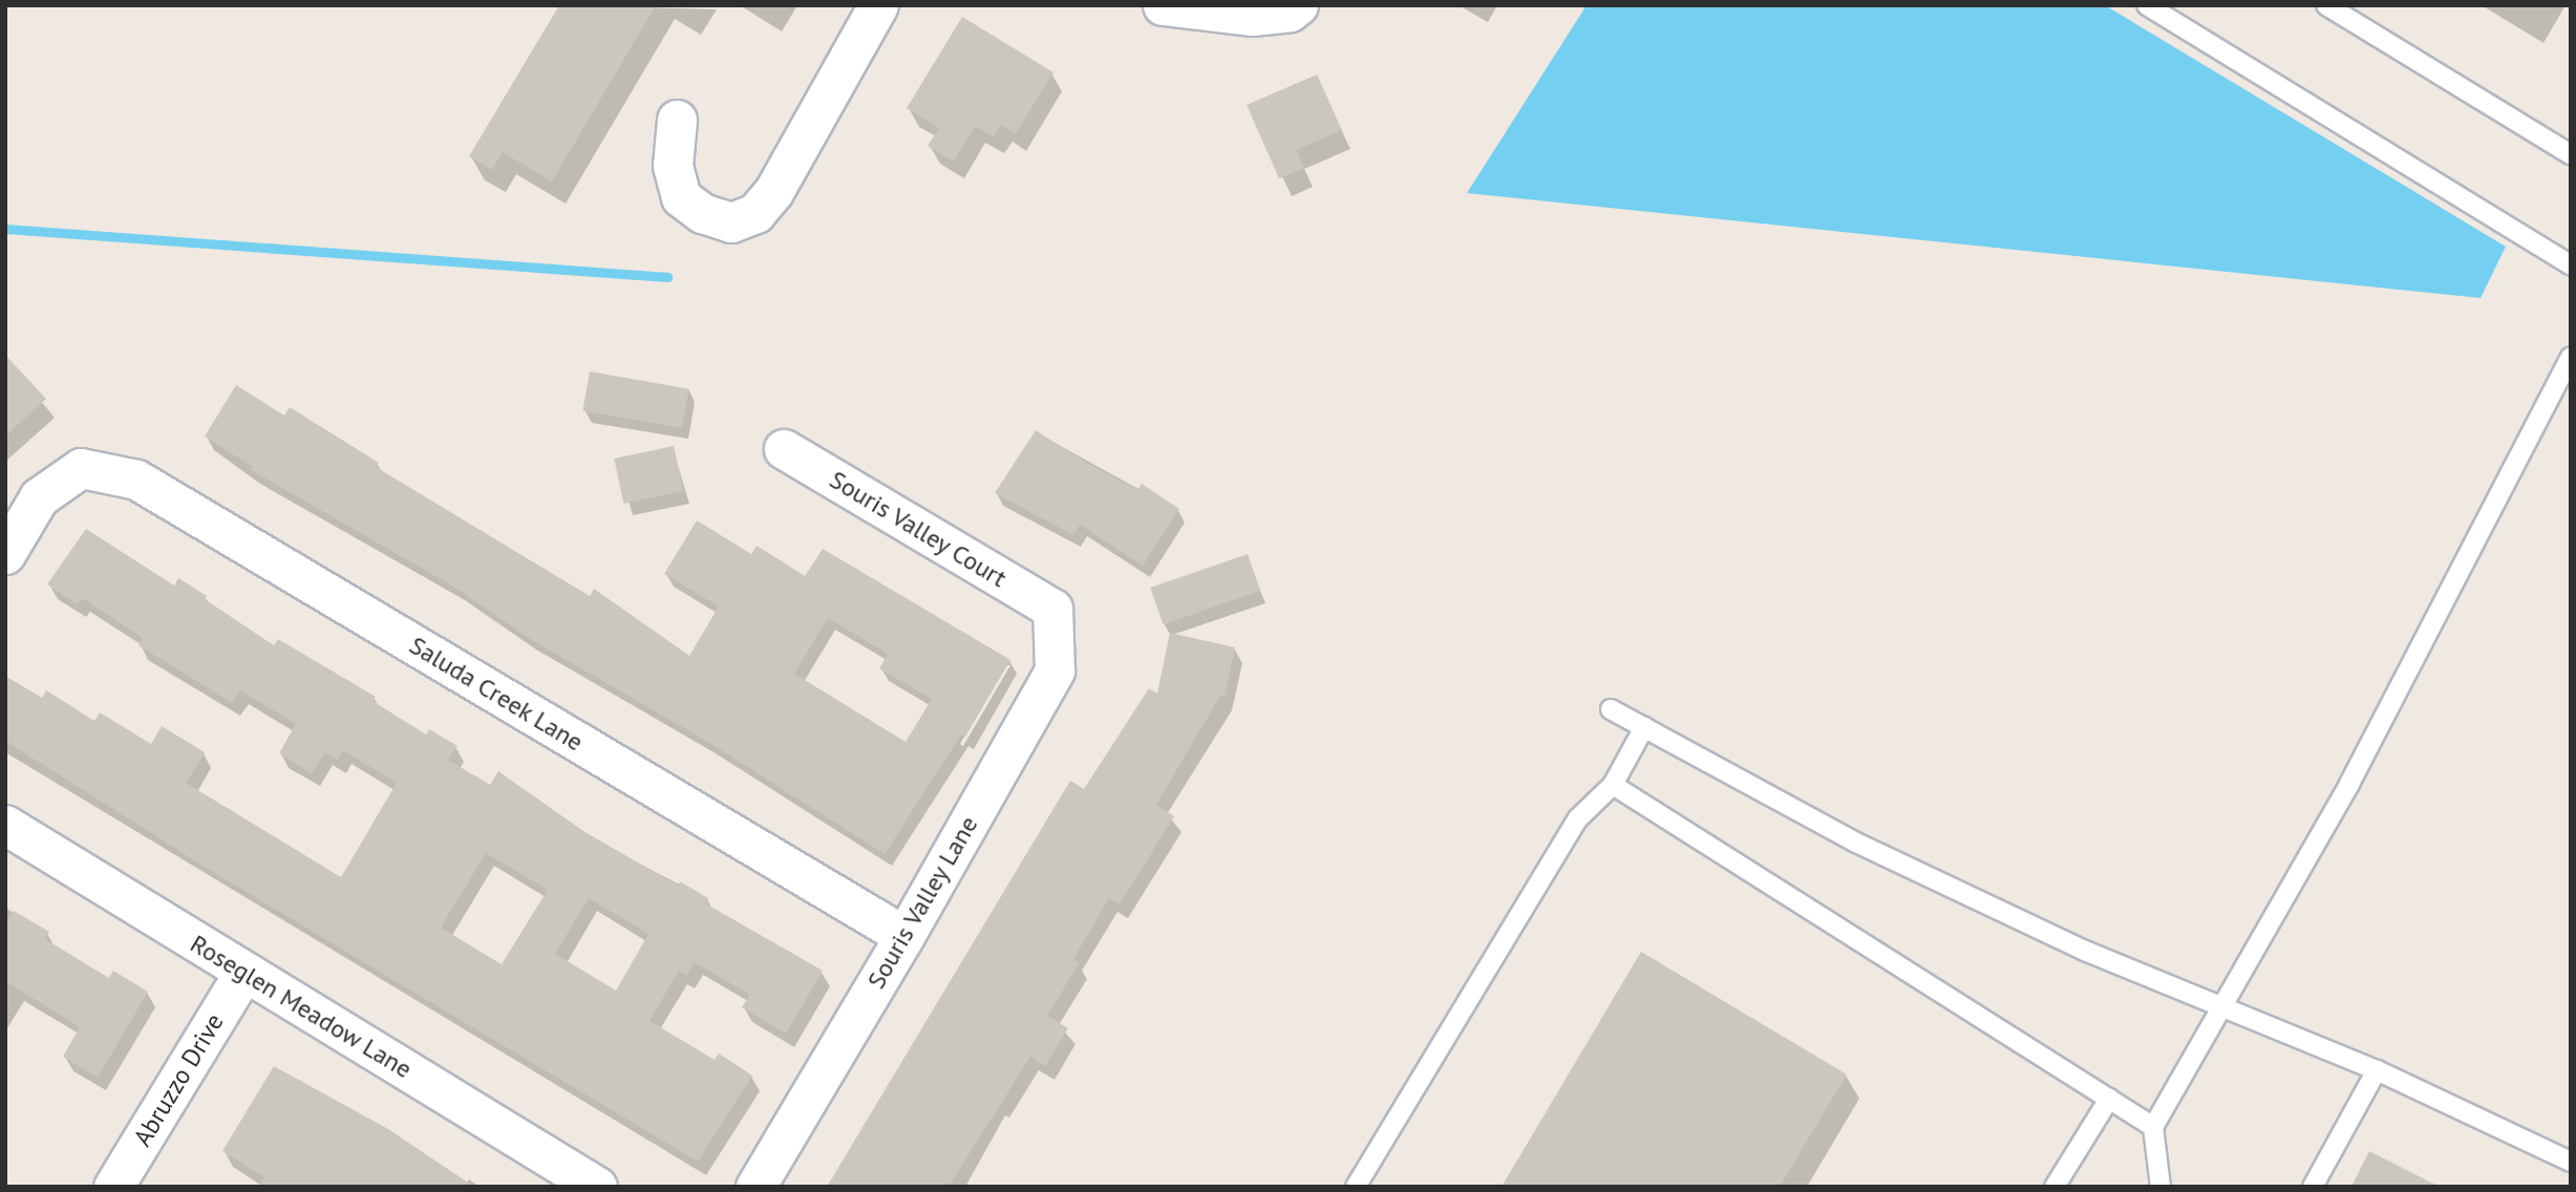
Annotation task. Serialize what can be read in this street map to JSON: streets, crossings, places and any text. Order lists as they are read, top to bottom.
{
  "streets": {
    "street": [
      "Souris Valley Court",
      "Saluda Creek Lane",
      "Souris Valley Lane",
      "Roseglen Meadow Lane",
      "Abruzzo Drive"
    ]
  },
  "crossings": [
    ["Souris Valley Court", "Souris Valley Lane"],
    ["Saluda Creek Lane", "Souris Valley Lane"],
    ["Roseglen Meadow Lane", "Abruzzo Drive"]
  ]
}
